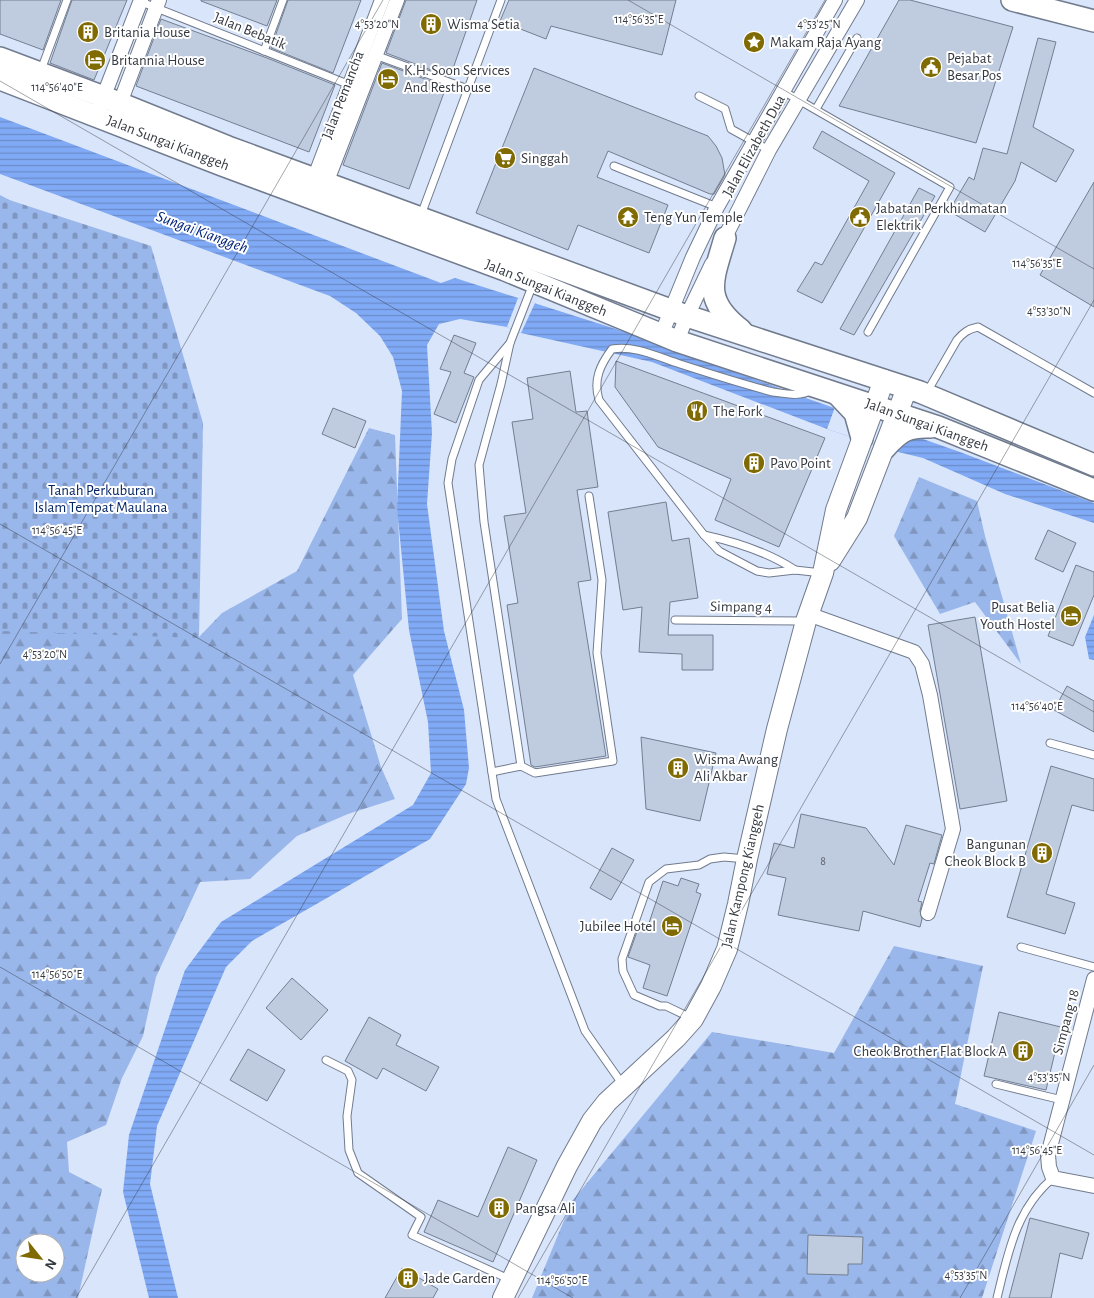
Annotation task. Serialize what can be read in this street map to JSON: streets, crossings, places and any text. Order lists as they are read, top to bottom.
{
  "streets": {
    "main road": ["Jalan Sungai Kianggeh", "Jalan Kampong Kianggeh"],
    "street": ["Jalan Pemancha", "Jalan Elizabeth Dua", "Simpang 18"],
    "lane": ["Jalan Bebatik", "Simpang 4"]
  },
  "crossings": [
    ["Jalan Bebatik", "Jalan Pemancha"],
    ["Jalan Pemancha", "Jalan Sungai Kianggeh"],
    ["Jalan Sungai Kianggeh", "Jalan Elizabeth Dua"],
    ["Simpang 4", "Jalan Kampong Kianggeh"]
  ],
  "water": ["Sungai Kianggeh"],
  "parks": ["Tanah Perkuburan Islam Tempat Maulana"],
  "places": {
    "building": [
      "Wisma Setia",
      "Britania House",
      "Pavo Point",
      "Wisma Awang Ali Akbar",
      "Bangunan Cheok Block B",
      "Cheok Brother Flat Block A",
      "Pangsa Ali",
      "Jade Garden"
    ],
    "place": ["Makam Raja Ayang"],
    "hotel": [
      "Britannia House",
      "K.H. Soon Services And Resthouse",
      "Pusat Belia Youth Hostel",
      "Jubilee Hotel"
    ],
    "public building": ["Pejabat Besar Pos", "Jabatan Perkhidmatan Elektrik"],
    "supermarket": ["Singgah"],
    "temple": ["Teng Yun Temple"],
    "restaurant": ["The Fork"]
  },
  "house_numbers": ["8"],
  "north": "bottom right",
  "coordinates": [
    "114°56'35\"E",
    "4°53'20\"N",
    "4°53'25\"N",
    "114°56'40\"E",
    "4°53'30\"N",
    "114°56'45\"E",
    "114°56'50\"E",
    "4°53'35\"N"
  ]
}
